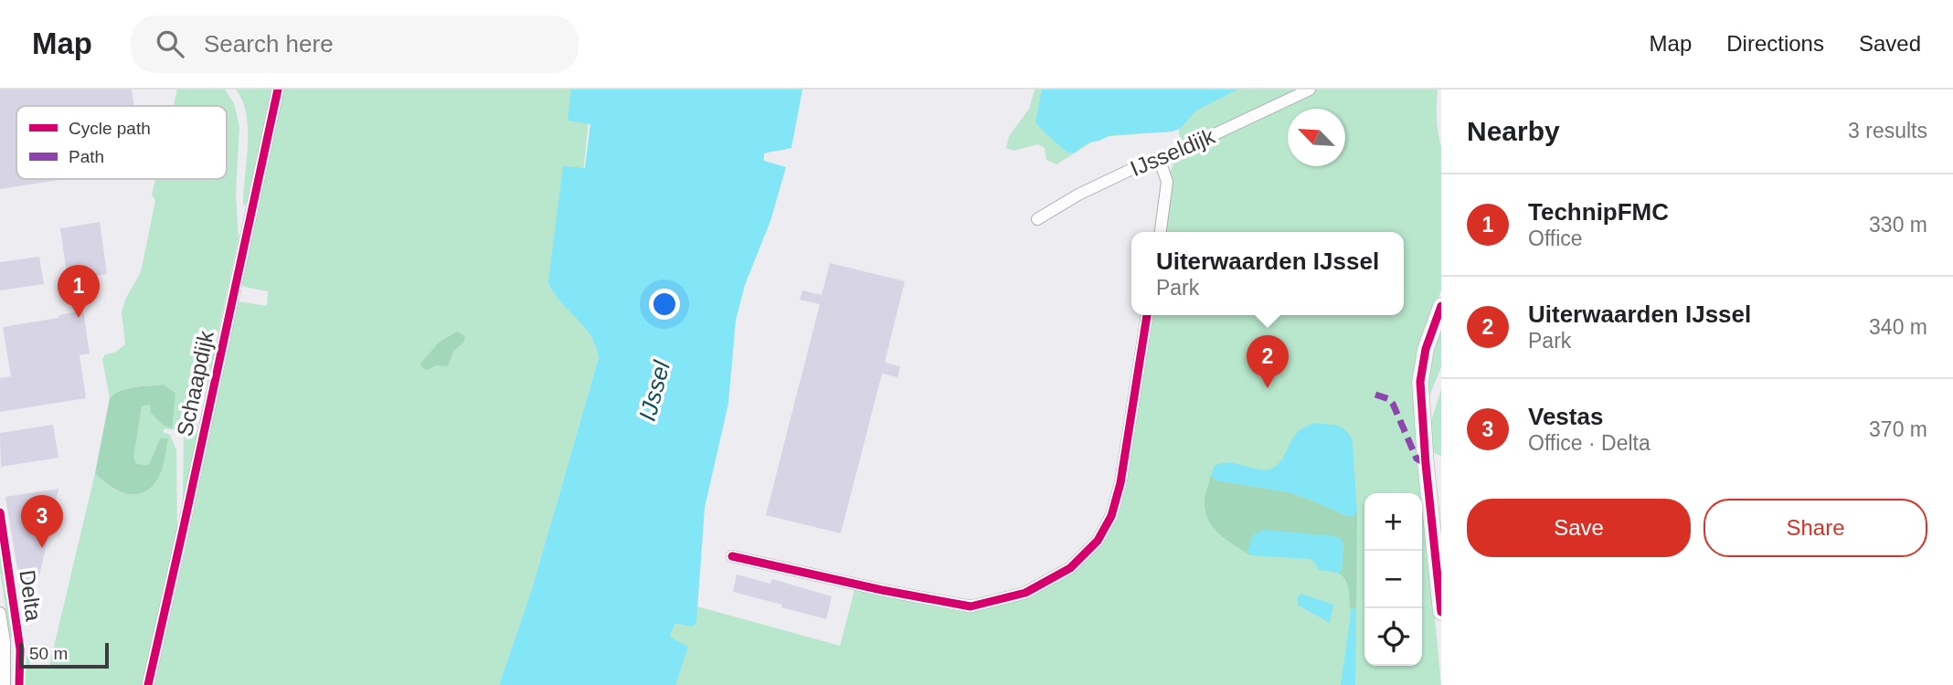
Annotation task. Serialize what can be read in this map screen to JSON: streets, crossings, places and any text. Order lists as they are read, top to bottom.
{
  "streets": {
    "street": ["IJsseldijk", "Schaapdijk", "Delta"]
  },
  "water": ["IJssel"],
  "legend": ["Cycle path", "Path"],
  "scale_bar": "50 m",
  "north": "top left",
  "page": {
    "header": "Map",
    "search": "Search here",
    "nav": ["Map", "Directions", "Saved"],
    "heading": ["Nearby", "3 results"],
    "list": [
      {
        "mark": "1",
        "name": "TechnipFMC",
        "note": "Office",
        "value": "330 m"
      },
      {
        "mark": "2",
        "name": "Uiterwaarden IJssel",
        "note": "Park",
        "value": "340 m"
      },
      {
        "mark": "3",
        "name": "Vestas",
        "note": "Office · Delta",
        "value": "370 m"
      }
    ],
    "popup": ["Uiterwaarden IJssel", "Park"],
    "pins": ["1", "2", "3"],
    "buttons": ["Save", "Share"],
    "map_buttons": ["+", "−"],
    "scale": "50 m"
  }
}
